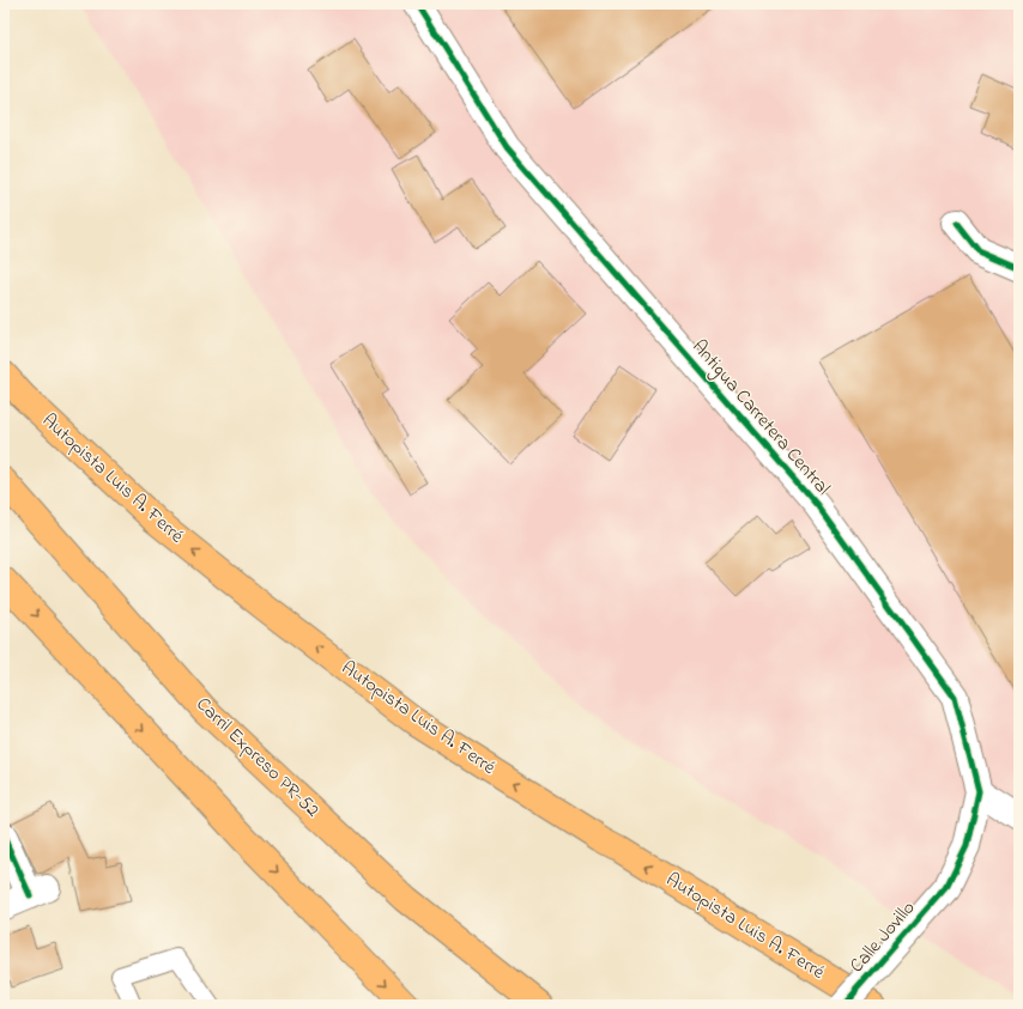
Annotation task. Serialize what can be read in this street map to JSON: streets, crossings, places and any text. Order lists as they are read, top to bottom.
{
  "streets": {
    "highway": ["Autopista Luis A. Ferré", "Carril Expreso PR-52"],
    "street": ["Antigua Carretera Central", "Calle Jovillo"]
  },
  "crossings": [
    ["Antigua Carretera Central", "Calle Jovillo"]
  ]
}
